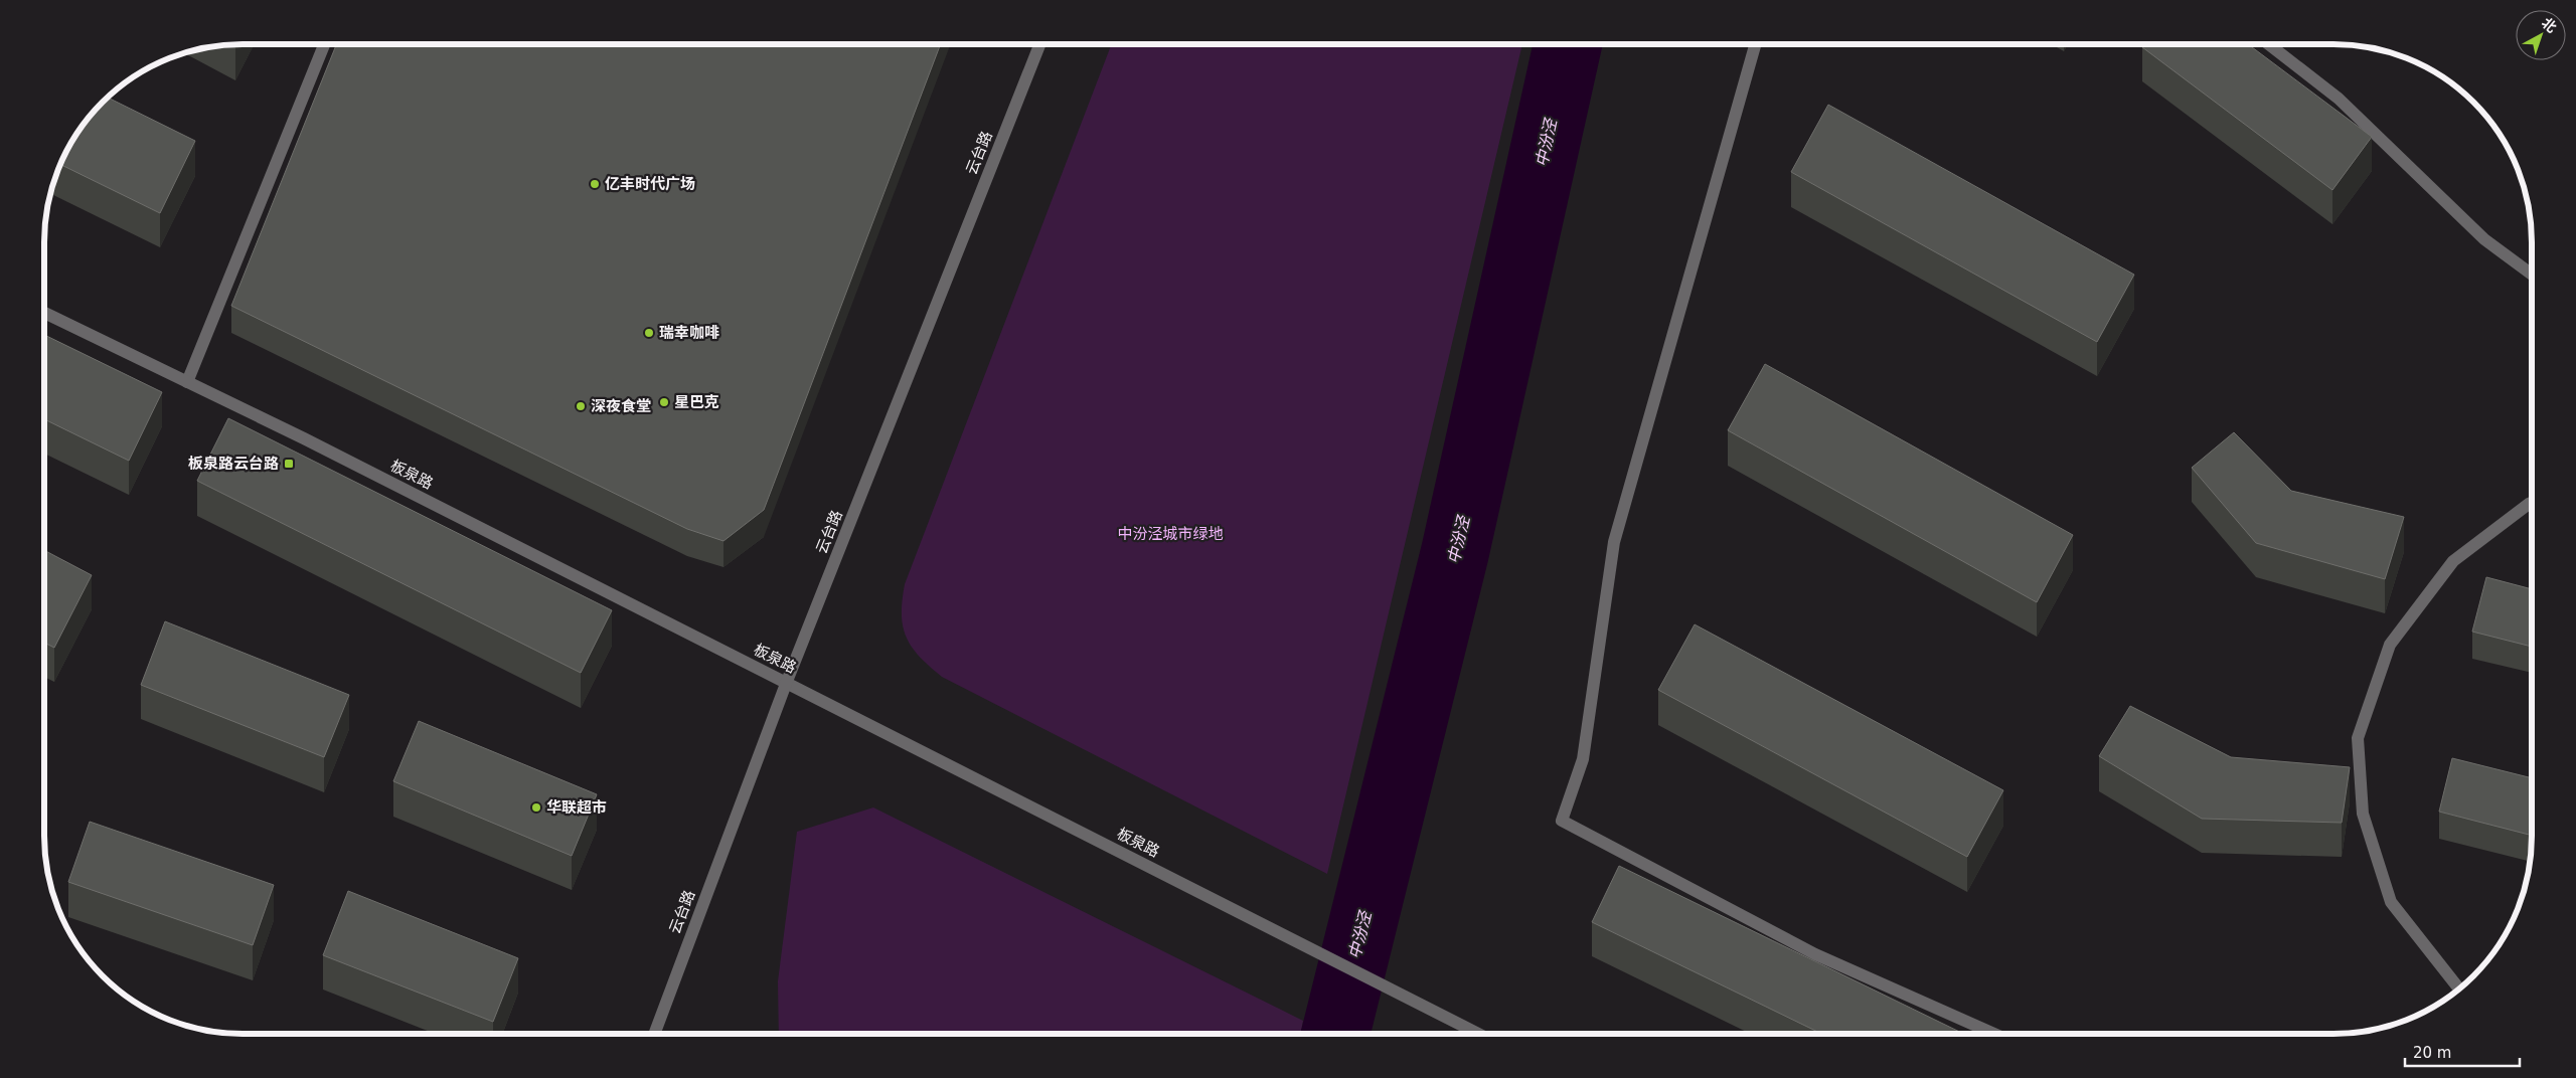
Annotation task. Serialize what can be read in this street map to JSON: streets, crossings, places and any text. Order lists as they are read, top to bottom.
{
  "streets": {
    "street": ["云台路", "板泉路"]
  },
  "crossings": [
    ["云台路", "板泉路"]
  ],
  "water": ["中汾泾"],
  "parks": ["中汾泾城市绿地"],
  "places": {
    "other": [
      "亿丰时代广场",
      "瑞幸咖啡",
      "星巴克",
      "深夜食堂",
      "华联超市"
    ],
    "transit": ["板泉路云台路"]
  },
  "scale_bar": "20 m",
  "north": "top right"
}
